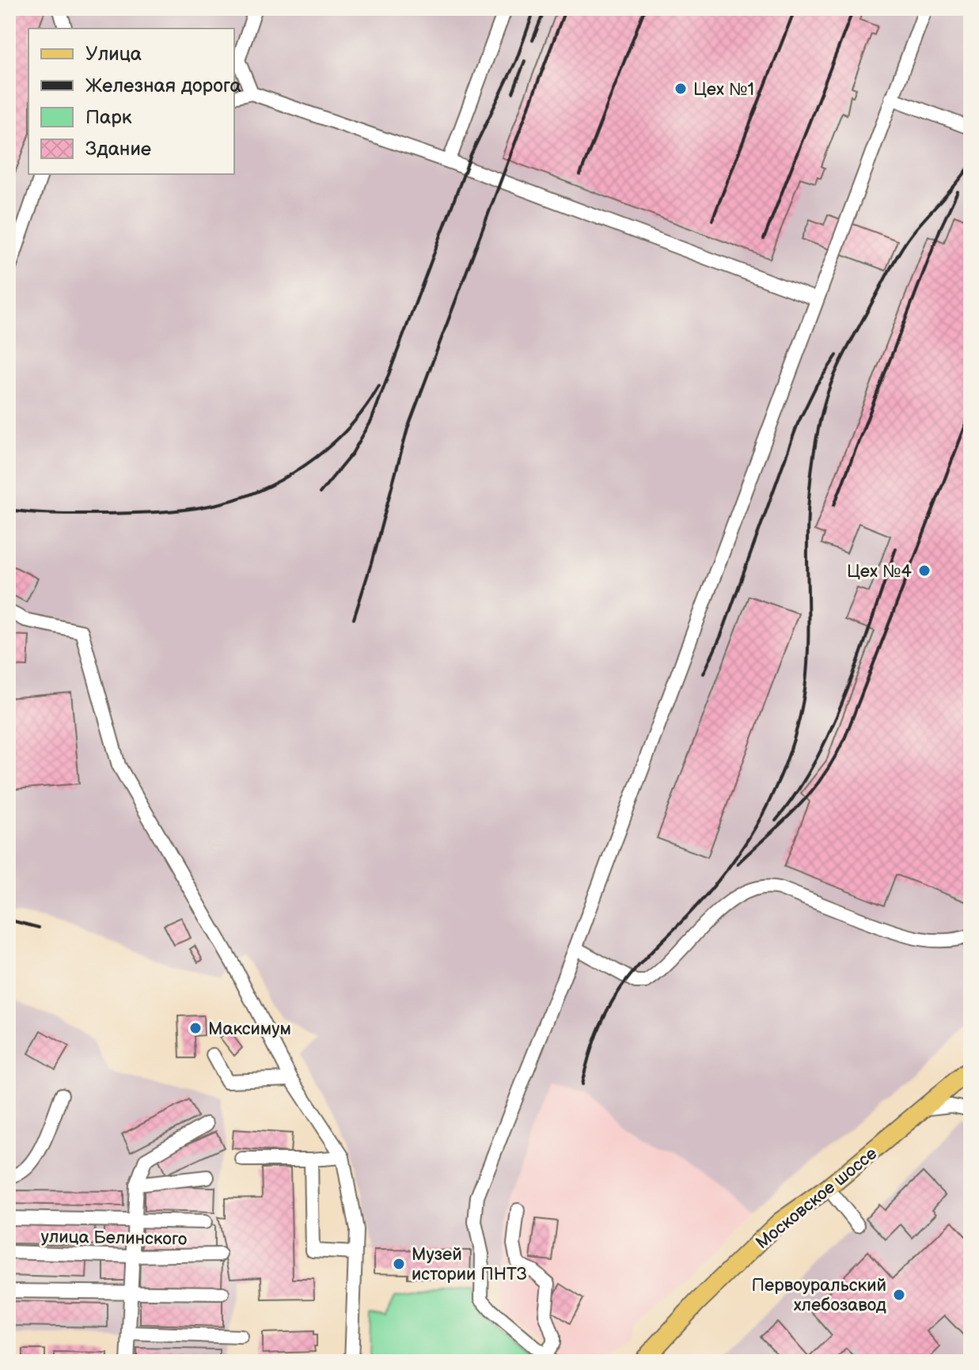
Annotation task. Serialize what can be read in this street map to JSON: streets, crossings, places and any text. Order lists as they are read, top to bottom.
{
  "streets": {
    "main road": ["Московское шоссе"],
    "street": ["улица Белинского"]
  },
  "places": [
    "Цех №1",
    "Цех №4",
    "Максимум",
    "Музей истории ПНТЗ",
    "Первоуральский хлебозавод"
  ],
  "legend": [
    "Улица",
    "Железная дорога",
    "Парк",
    "Здание"
  ]
}
